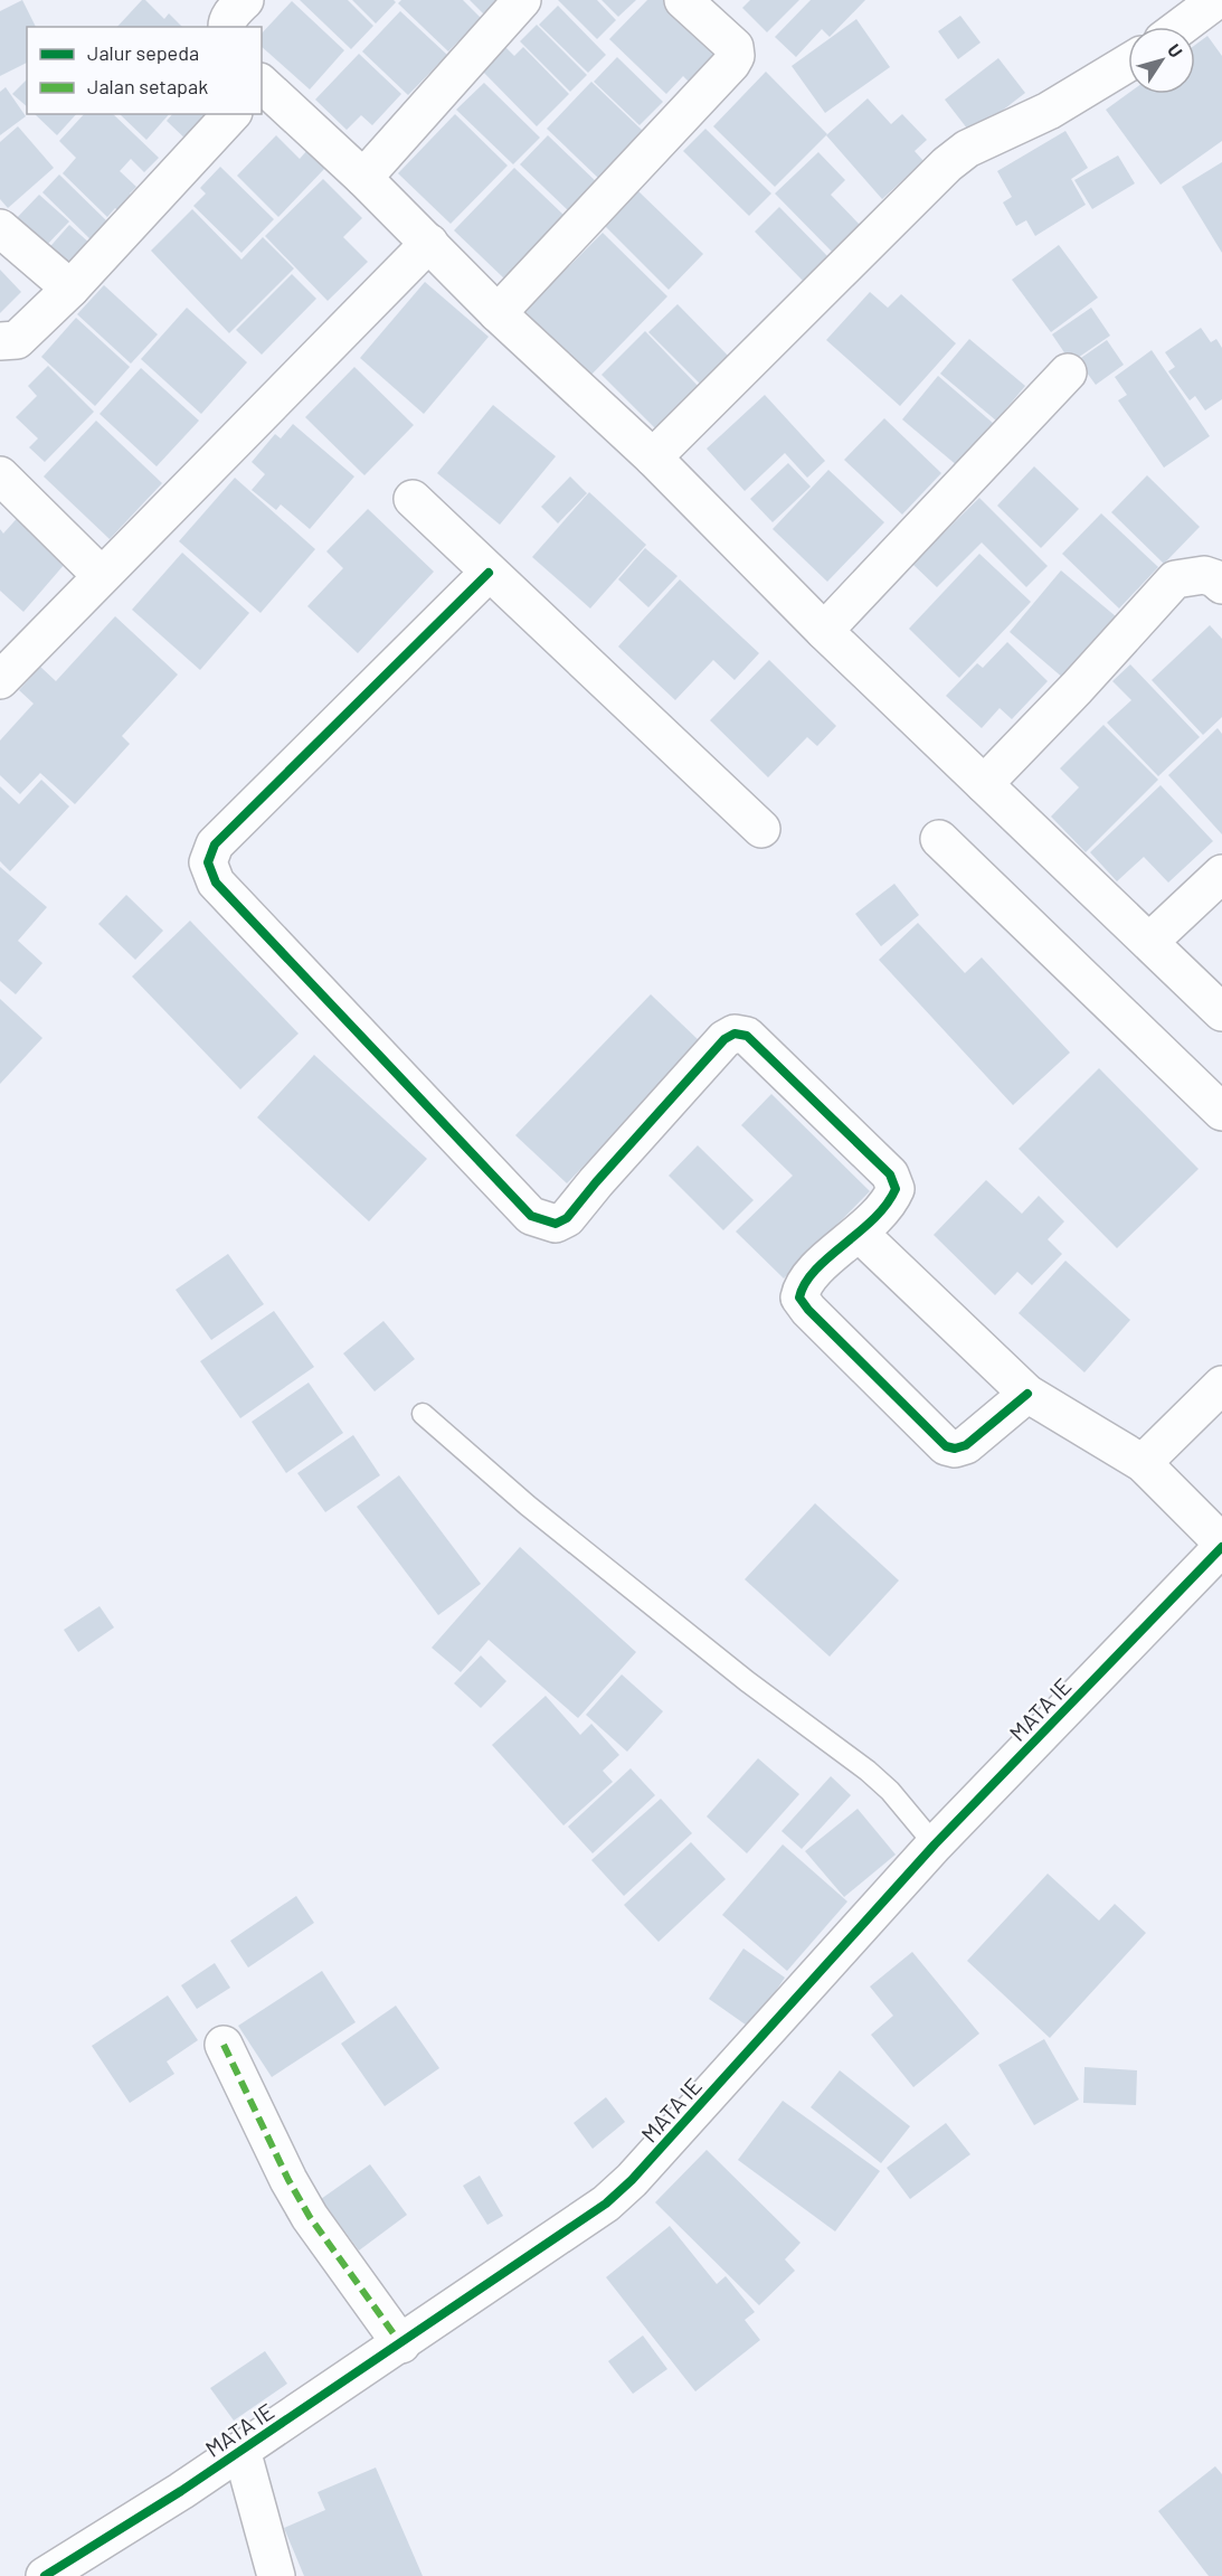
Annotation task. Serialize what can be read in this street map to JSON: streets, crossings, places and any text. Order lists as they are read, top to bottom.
{
  "streets": {
    "street": ["MATA IE"]
  },
  "legend": ["Jalur sepeda", "Jalan setapak"],
  "north": "top right"
}
